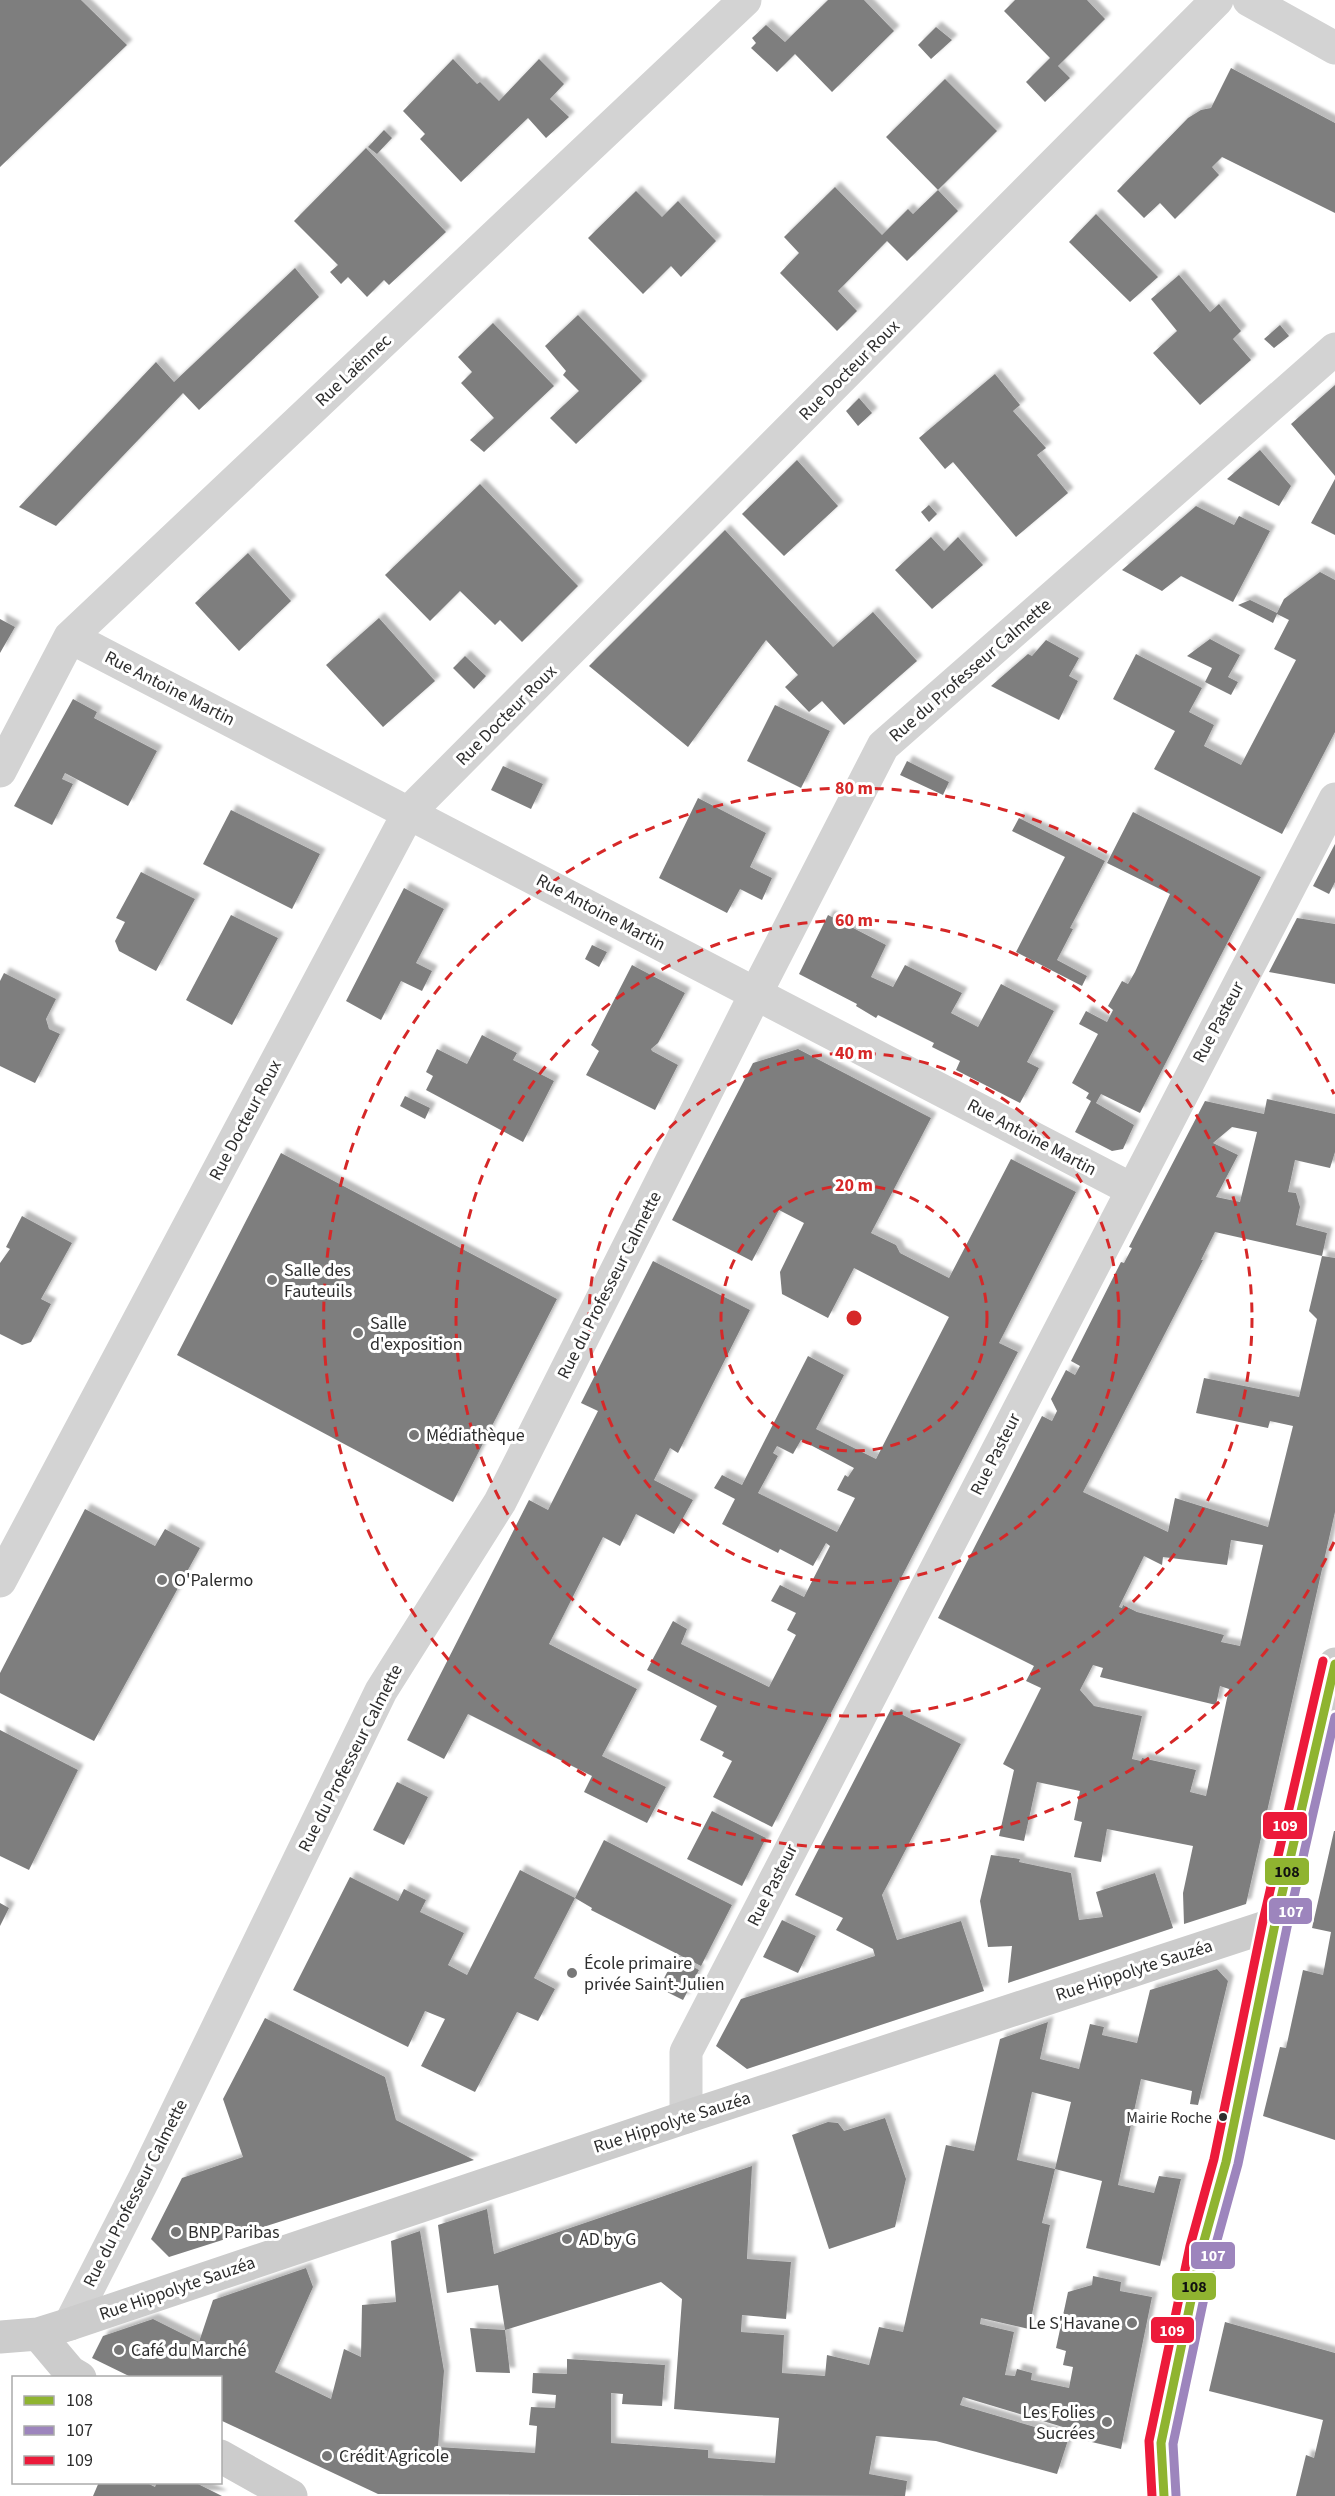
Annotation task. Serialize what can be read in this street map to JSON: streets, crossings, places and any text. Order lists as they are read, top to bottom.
{
  "streets": {
    "street": [
      "Rue Laënnec",
      "Rue Docteur Roux",
      "Rue du Professeur Calmette",
      "Rue Antoine Martin",
      "Rue Pasteur",
      "Rue Hippolyte Sauzéa"
    ]
  },
  "crossings": [
    ["Rue Laënnec", "Rue Antoine Martin"],
    ["Rue Docteur Roux", "Rue Antoine Martin"],
    ["Rue du Professeur Calmette", "Rue Antoine Martin"],
    ["Rue du Professeur Calmette", "Rue Hippolyte Sauzéa"],
    ["Rue Antoine Martin", "Rue Pasteur"],
    ["Rue Pasteur", "Rue Hippolyte Sauzéa"]
  ],
  "places": [
    "Salle des Fauteuils",
    "Salle d'exposition",
    "Médiathèque",
    "O'Palermo",
    "École primaire privée Saint-Julien",
    "Mairie Roche",
    "BNP Paribas",
    "AD by G",
    "Le S'Havane",
    "Café du Marché",
    "Les Folies Sucrées",
    "Crédit Agricole"
  ],
  "lines": ["transit line 109", "transit line 108", "transit line 107"],
  "legend": ["108", "107", "109"],
  "rings": [
    "80 m",
    "60 m",
    "40 m",
    "20 m"
  ]
}
